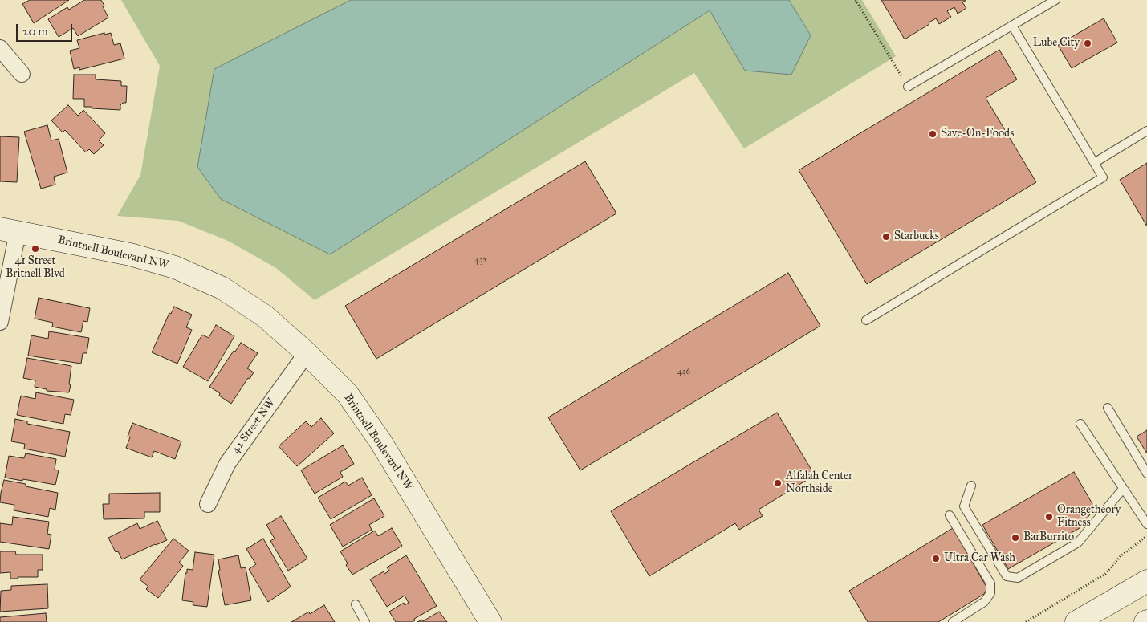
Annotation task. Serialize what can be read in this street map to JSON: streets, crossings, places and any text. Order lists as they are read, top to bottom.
{
  "streets": {
    "street": ["Brintnell Boulevard NW", "42 Street NW"]
  },
  "crossings": [
    ["Brintnell Boulevard NW", "42 Street NW"]
  ],
  "places": [
    "Lube City",
    "Save-On-Foods",
    "Starbucks",
    "41 Street Britnell Blvd",
    "Alfalah Center Northside",
    "Orangetheory Fitness",
    "BarBurrito",
    "Ultra Car Wash"
  ],
  "house_numbers": ["432", "436"],
  "scale_bar": "20 m"
}
